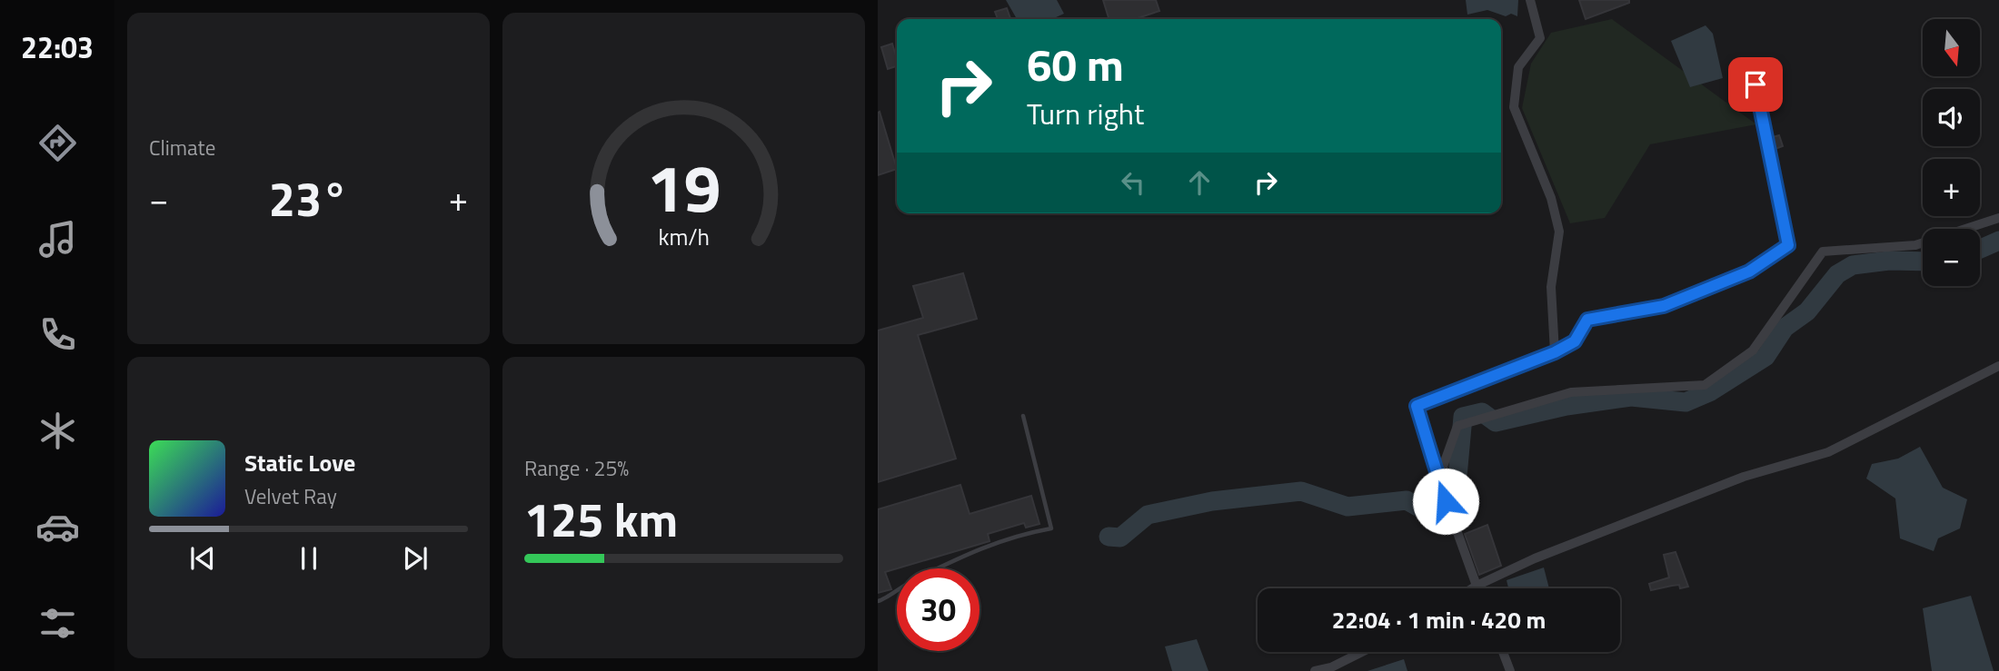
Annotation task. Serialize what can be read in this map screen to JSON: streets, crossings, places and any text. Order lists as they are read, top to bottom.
{
  "north": "bottom",
  "page": {
    "tabs": "22:03",
    "tile": [
      "Climate",
      ["Range · 25%", "125 km"]
    ],
    "map_buttons": ["+", "−"],
    "turn": ["60 m", "Turn right"],
    "heat": ["−", "23°", "+"],
    "song": ["Static Love", "Velvet Ray"],
    "limit": "30",
    "trip": "22:04 · 1 min · 420 m",
    "gauge": ["19", "km/h"]
  }
}
